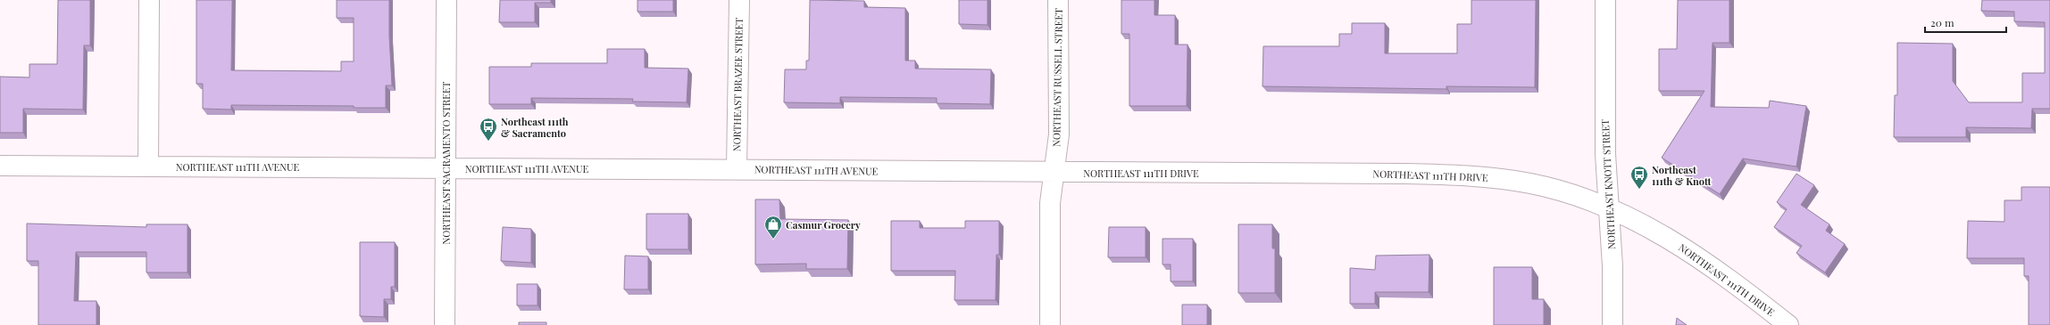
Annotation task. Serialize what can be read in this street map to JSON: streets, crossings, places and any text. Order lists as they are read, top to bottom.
{
  "streets": {
    "street": [
      "NORTHEAST RUSSELL STREET",
      "NORTHEAST BRAZEE STREET",
      "NORTHEAST SACRAMENTO STREET",
      "NORTHEAST 111TH AVENUE",
      "NORTHEAST 111TH DRIVE",
      "NORTHEAST KNOTT STREET"
    ]
  },
  "crossings": [
    ["NORTHEAST RUSSELL STREET", "NORTHEAST 111TH AVENUE"],
    ["NORTHEAST RUSSELL STREET", "NORTHEAST 111TH DRIVE"],
    ["NORTHEAST BRAZEE STREET", "NORTHEAST 111TH AVENUE"],
    ["NORTHEAST SACRAMENTO STREET", "NORTHEAST 111TH AVENUE"],
    ["NORTHEAST 111TH AVENUE", "NORTHEAST 111TH DRIVE"],
    ["NORTHEAST 111TH DRIVE", "NORTHEAST KNOTT STREET"]
  ],
  "places": {
    "bus stop": ["Northeast 111th & Sacramento", "Northeast 111th & Knott"],
    "shop": ["Casmur Grocery"]
  },
  "scale_bar": "20 m"
}
